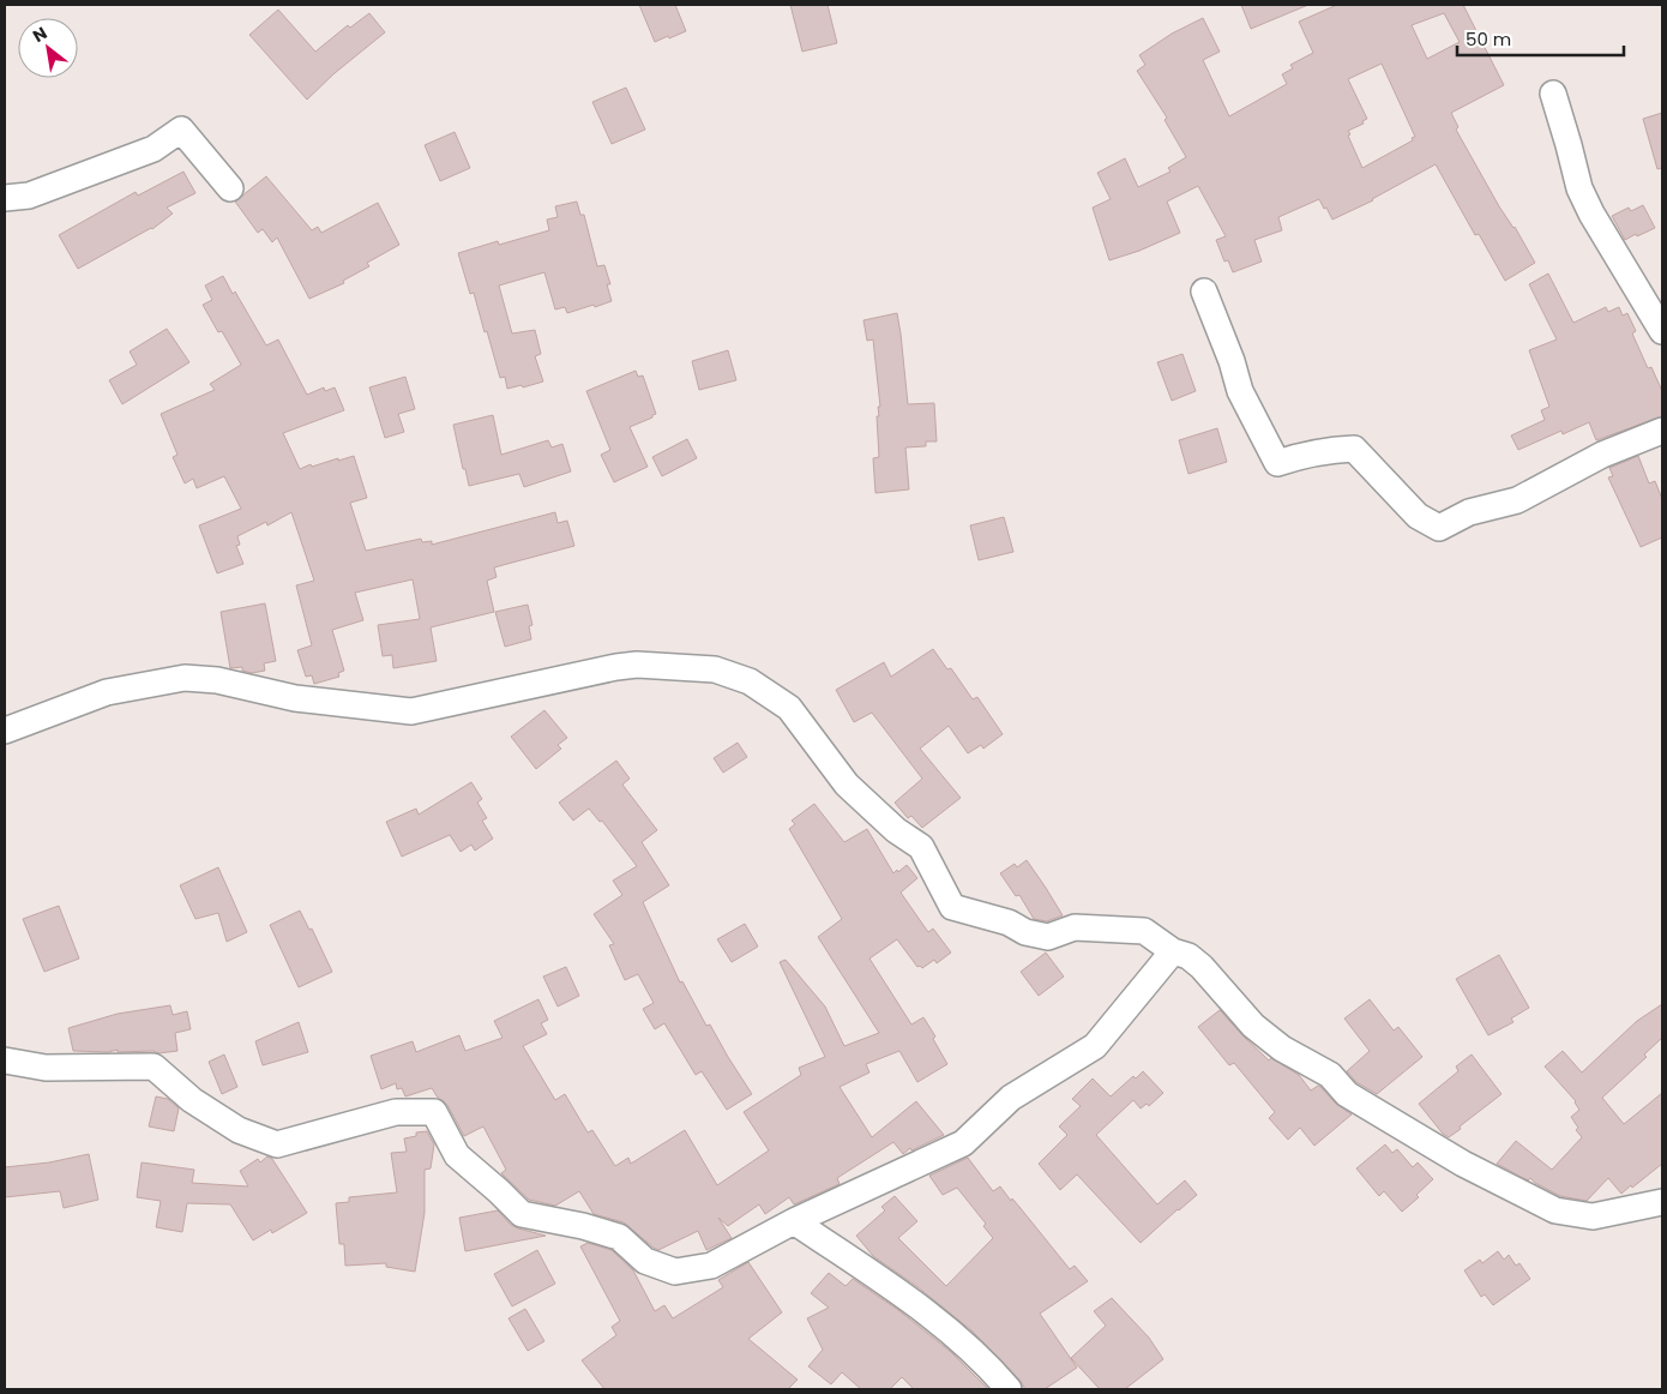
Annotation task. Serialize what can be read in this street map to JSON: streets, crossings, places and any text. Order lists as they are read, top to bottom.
{
  "scale_bar": "50 m",
  "north": "top left"
}
